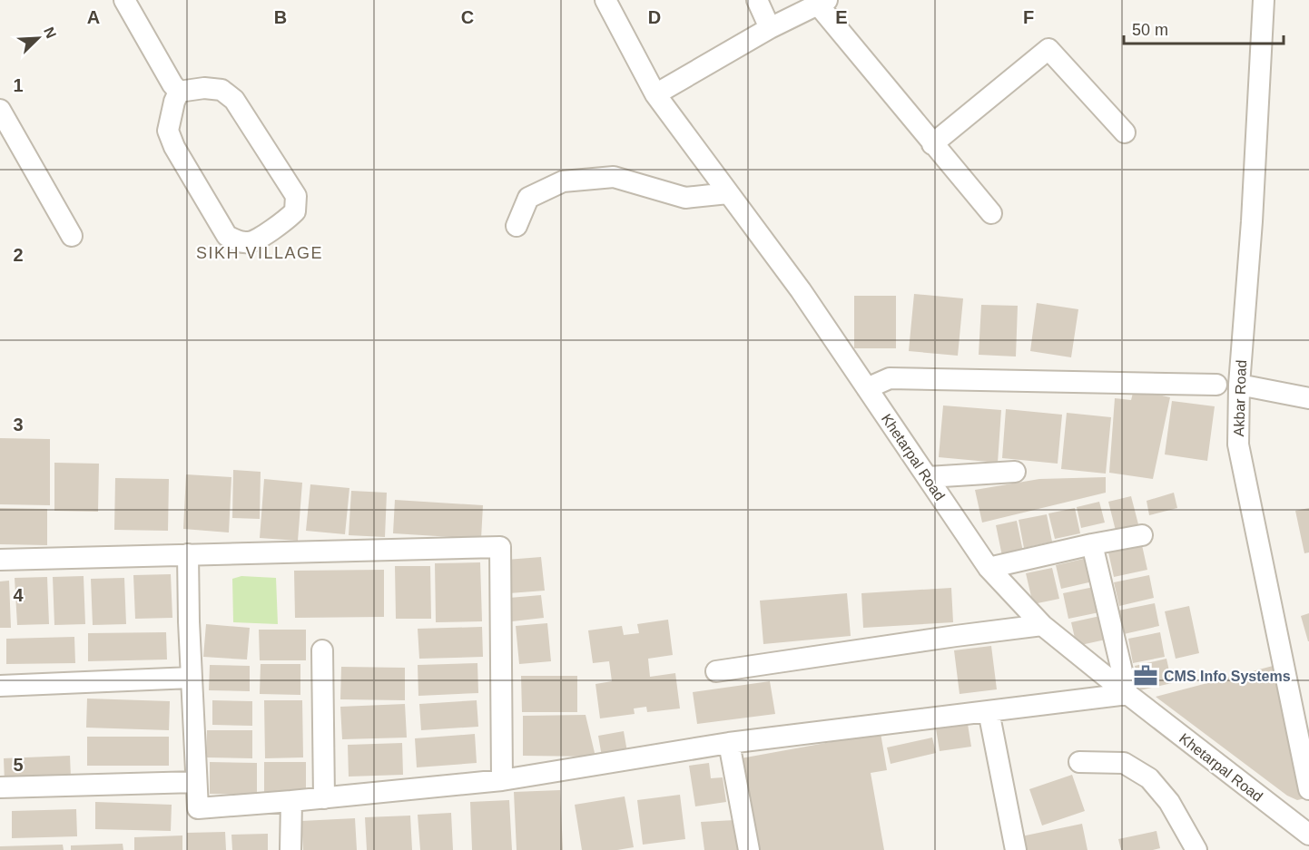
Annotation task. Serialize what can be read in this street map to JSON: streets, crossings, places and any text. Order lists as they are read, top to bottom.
{
  "streets": {
    "street": ["Akbar Road", "Khetarpal Road"]
  },
  "districts": ["SIKH VILLAGE"],
  "places": {
    "office": ["CMS Info Systems"]
  },
  "scale_bar": "50 m",
  "north": "top right",
  "grid": {
    "columns": [
      "A",
      "B",
      "C",
      "D",
      "E",
      "F"
    ],
    "rows": [
      "1",
      "2",
      "3",
      "4",
      "5"
    ]
  }
}
